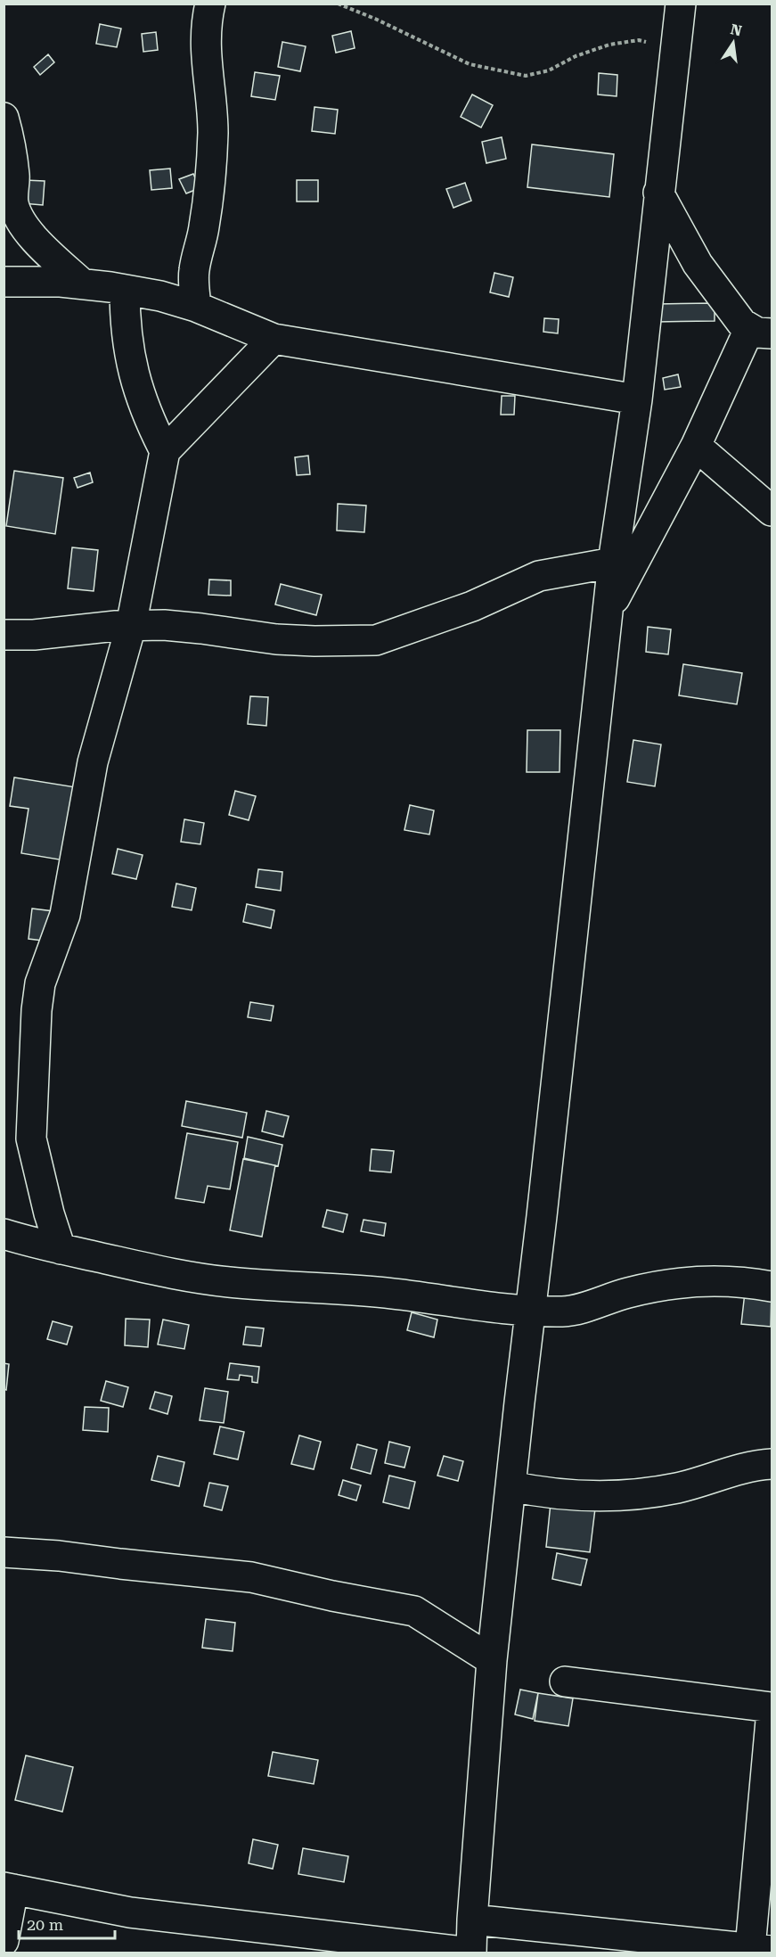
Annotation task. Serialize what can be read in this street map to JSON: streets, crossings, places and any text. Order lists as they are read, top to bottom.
{
  "scale_bar": "20 m",
  "north": "top"
}
